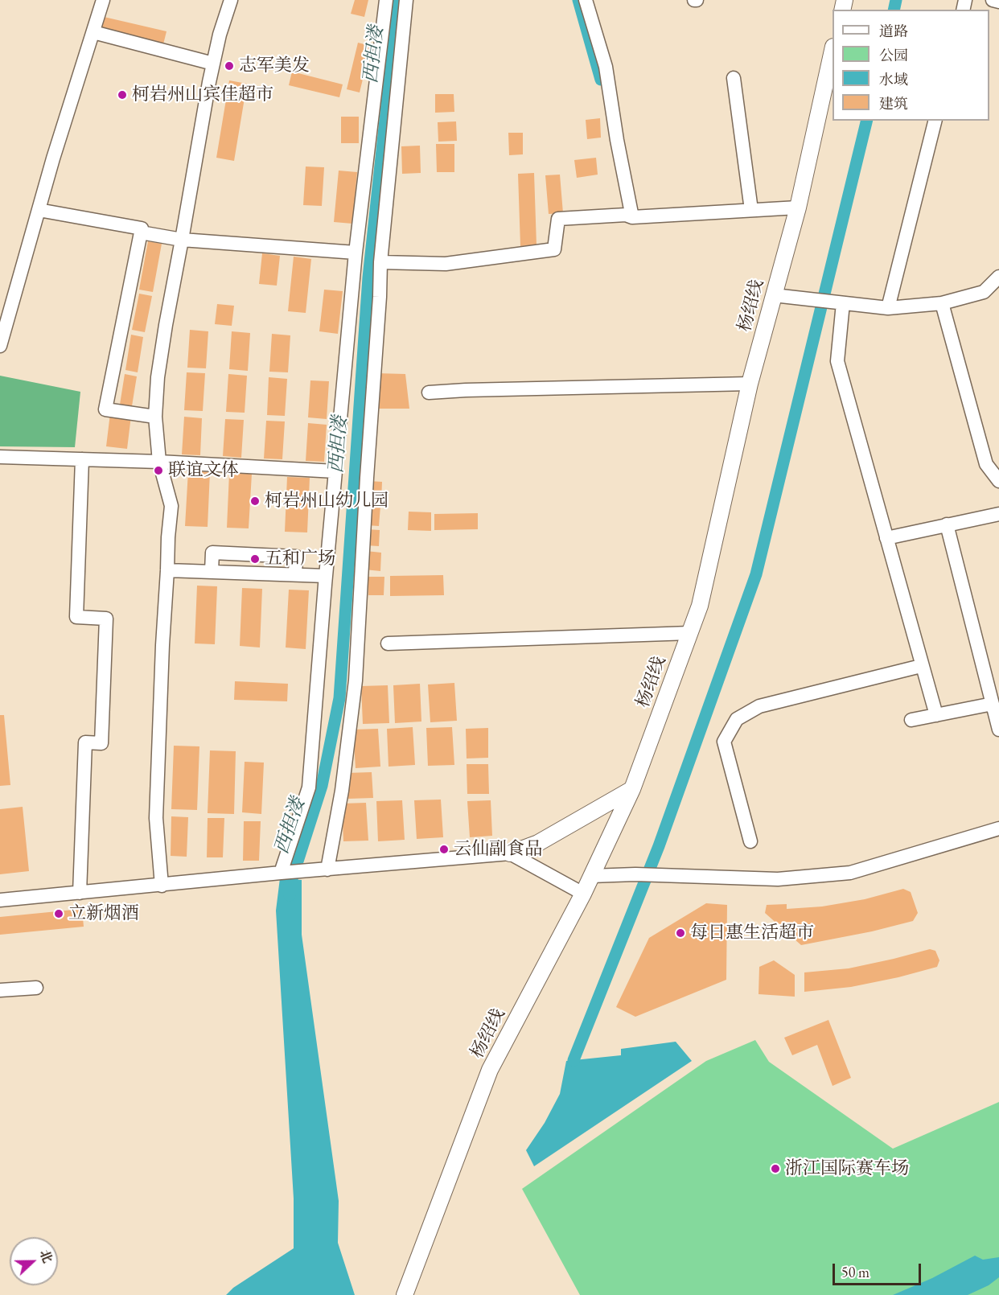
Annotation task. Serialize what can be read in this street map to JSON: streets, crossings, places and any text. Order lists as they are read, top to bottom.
{
  "streets": {
    "main road": ["杨绍线"]
  },
  "water": ["西担溇"],
  "places": [
    "志军美发",
    "柯岩州山宾佳超市",
    "联谊文体",
    "柯岩州山幼儿园",
    "五和广场",
    "云仙副食品",
    "立新烟酒",
    "每日惠生活超市",
    "浙江国际赛车场"
  ],
  "legend": [
    "道路",
    "公园",
    "水域",
    "建筑"
  ],
  "scale_bar": "50 m",
  "north": "right"
}
